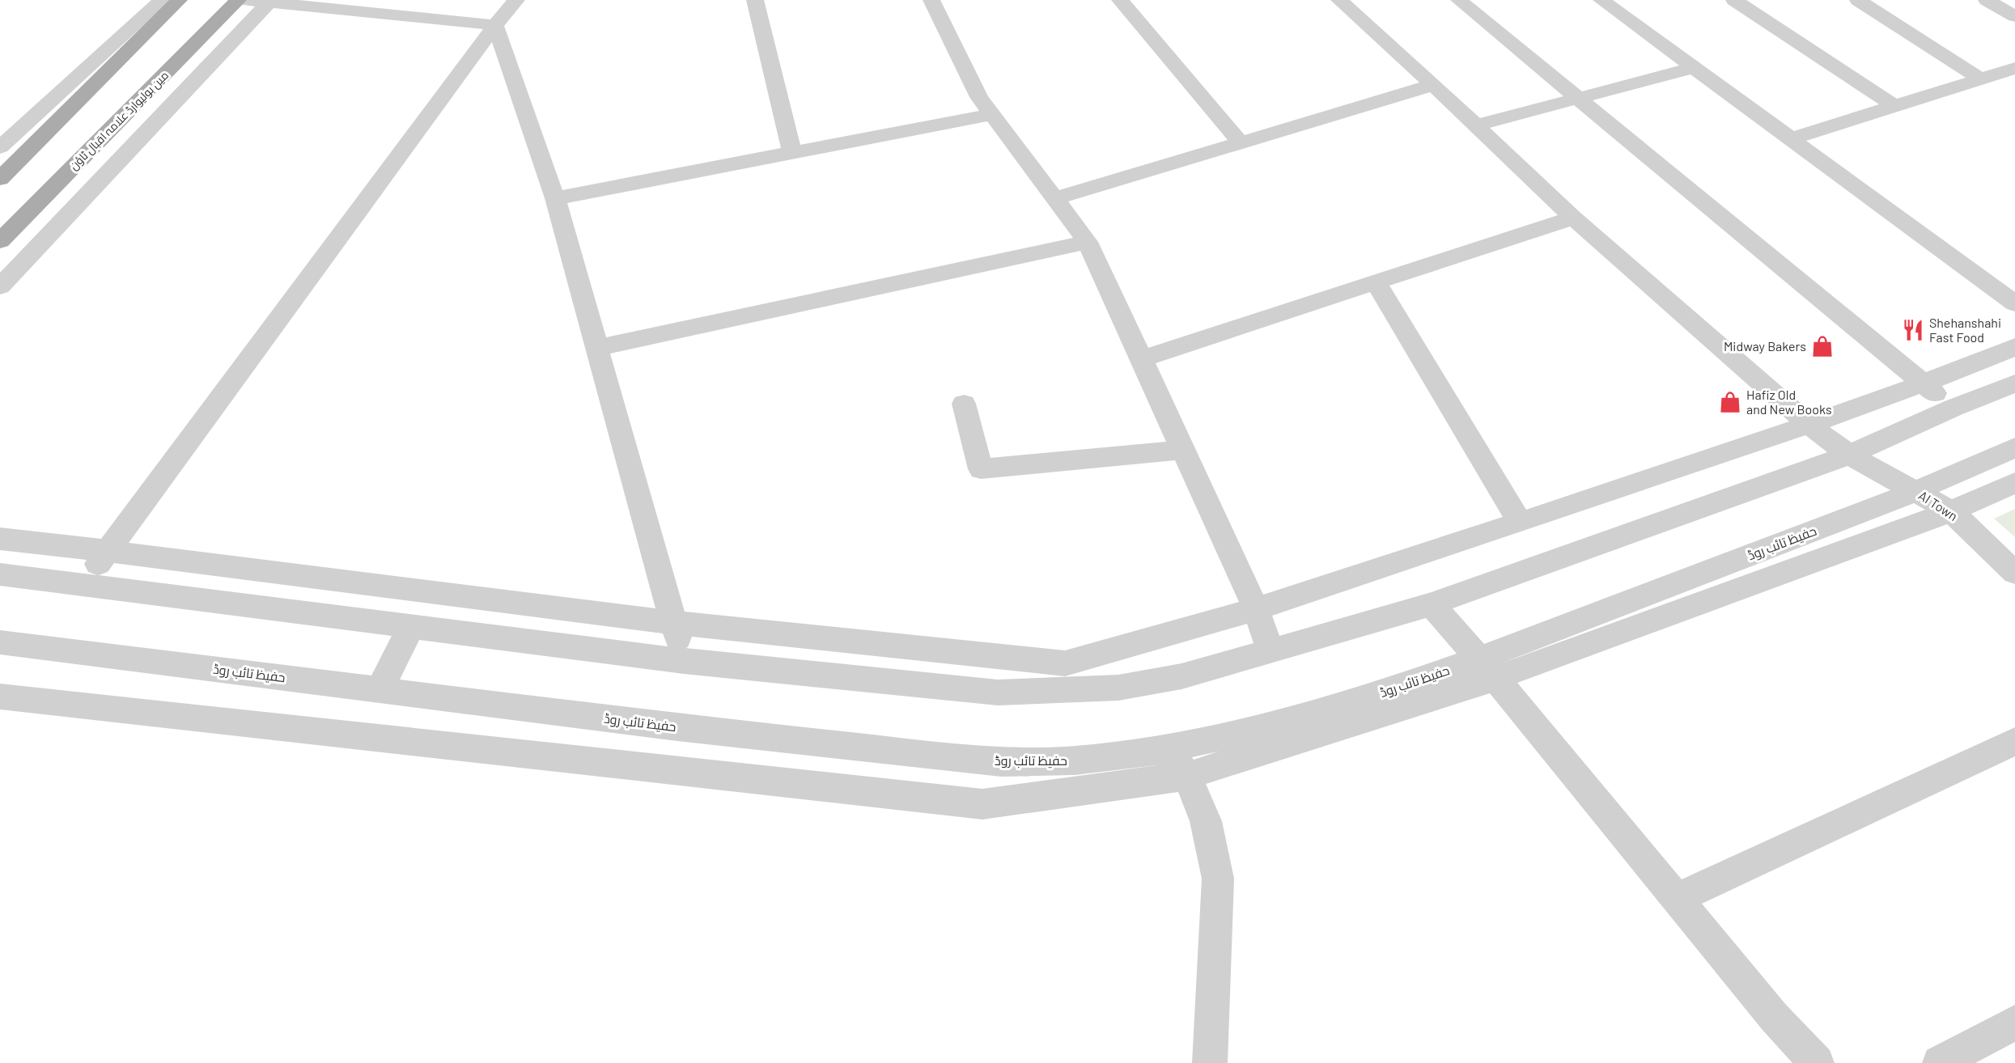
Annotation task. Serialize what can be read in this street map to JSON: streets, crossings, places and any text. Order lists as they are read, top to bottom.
{
  "streets": {
    "main road": ["مین بولیوارڈ علامہ اقبال ٹاؤن"],
    "street": ["AI Town", "حفیظ تائب روڈ"]
  },
  "crossings": [
    ["AI Town", "حفیظ تائب روڈ"]
  ],
  "places": {
    "restaurant": ["Shehanshahi Fast Food"],
    "shop": ["Midway Bakers", "Hafiz Old and New Books"]
  }
}
